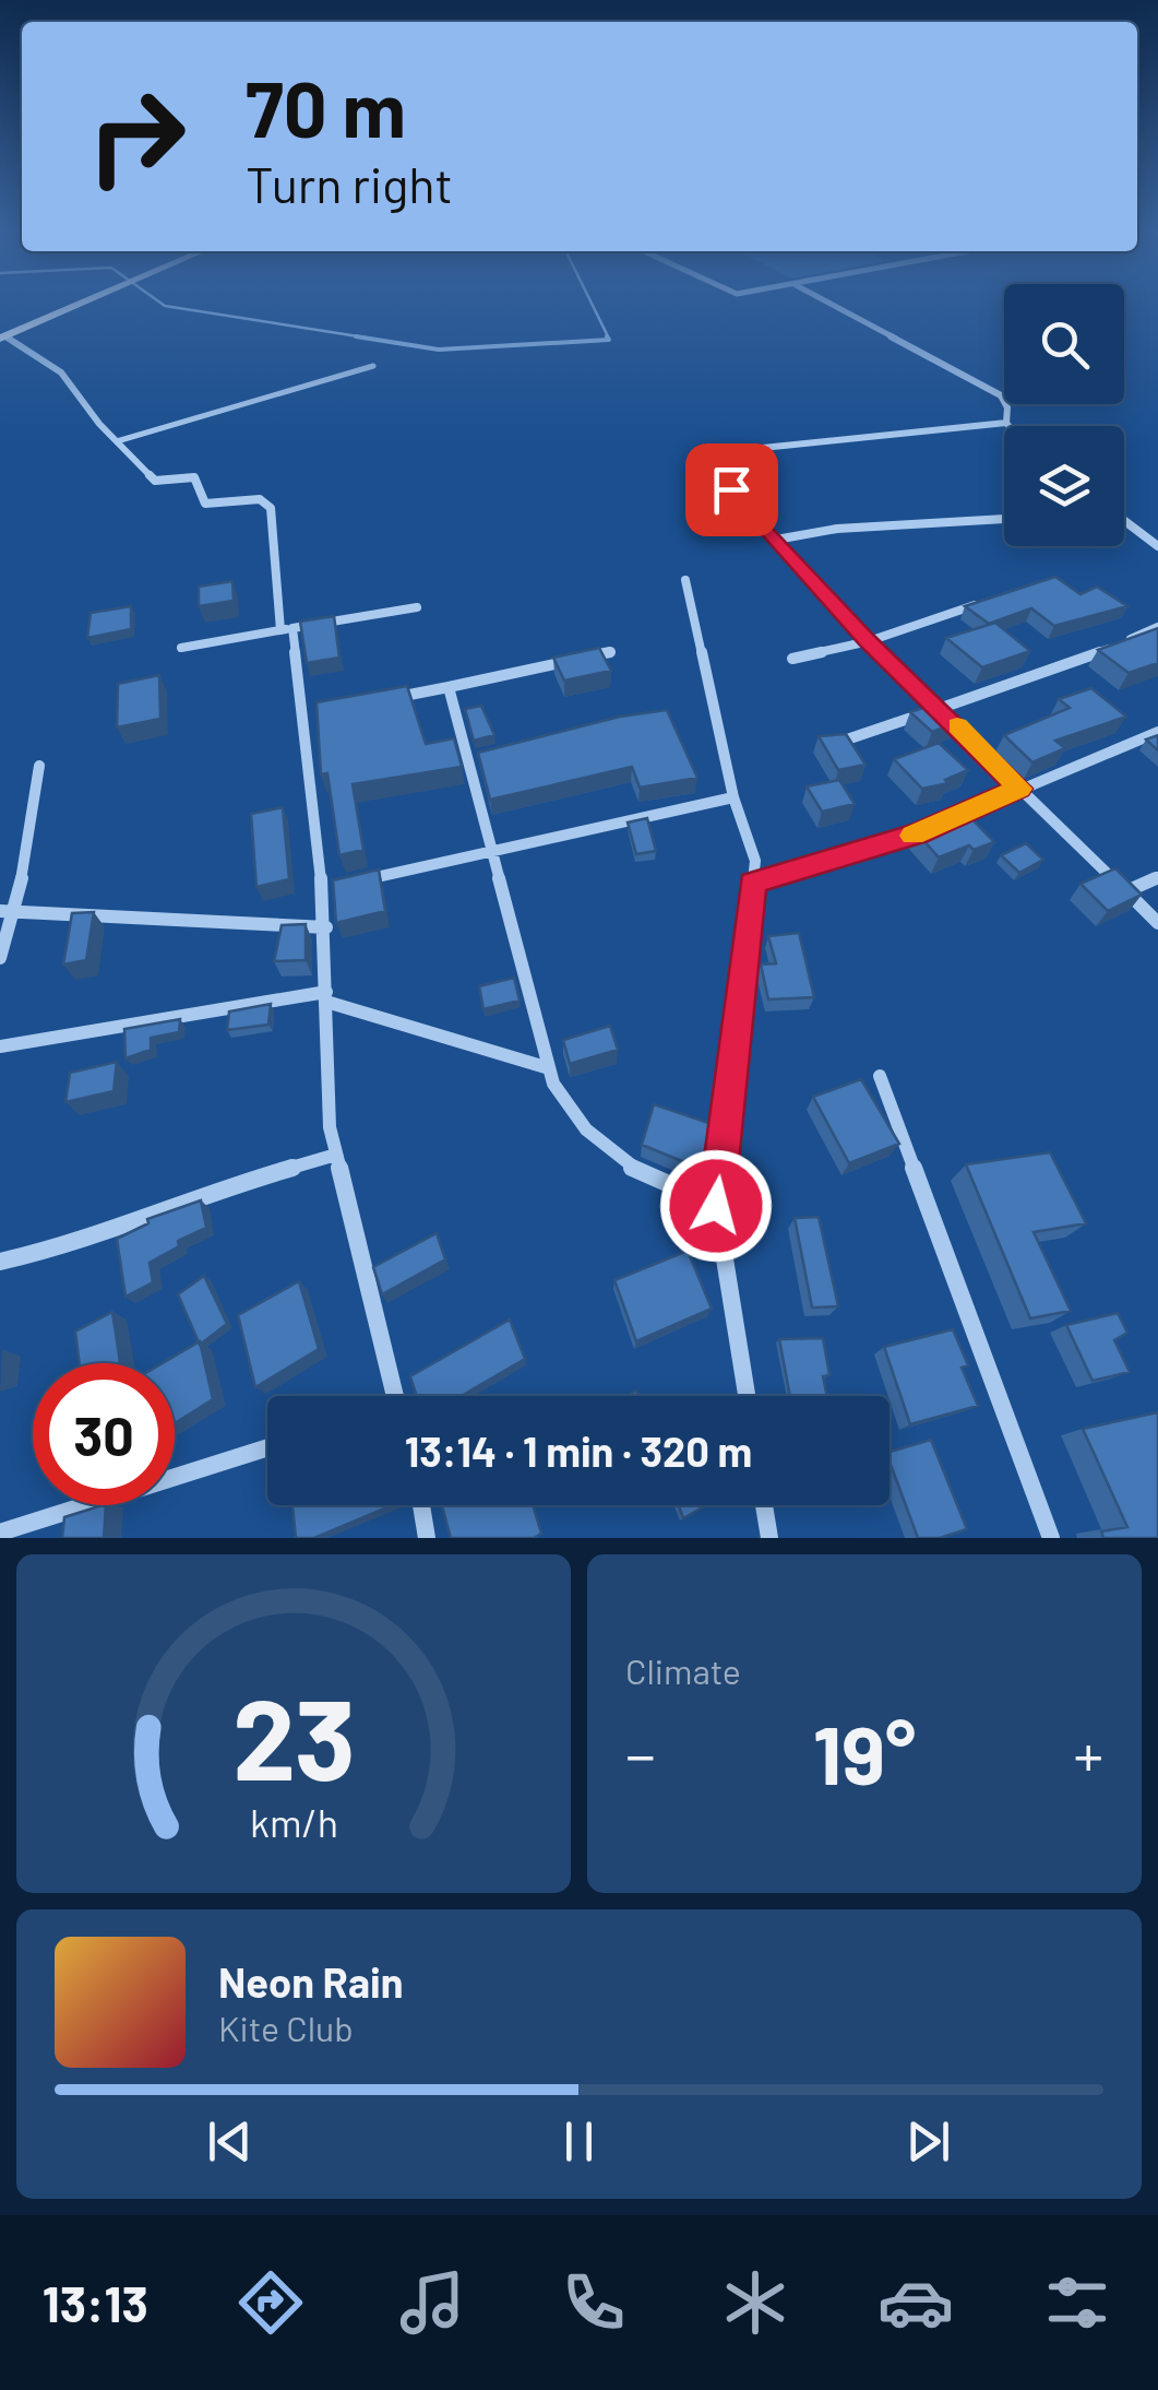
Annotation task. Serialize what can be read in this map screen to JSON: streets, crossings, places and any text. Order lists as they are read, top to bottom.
{
  "page": {
    "turn": ["70 m", "Turn right"],
    "limit": "30",
    "trip": "13:14 · 1 min · 320 m",
    "tile": "Climate",
    "heat": ["−", "19°", "+"],
    "song": ["Neon Rain", "Kite Club"],
    "tabs": "13:13",
    "gauge": ["23", "km/h"]
  }
}
